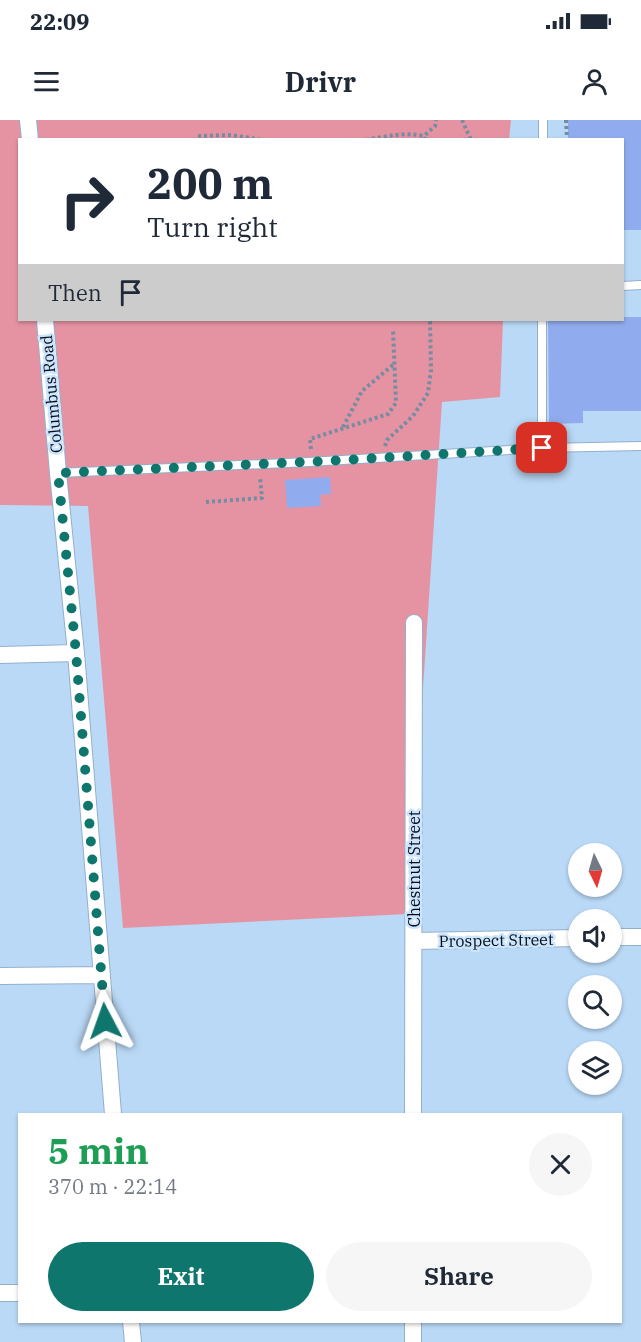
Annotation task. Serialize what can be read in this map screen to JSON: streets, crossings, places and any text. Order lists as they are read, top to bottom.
{
  "streets": {
    "street": ["Columbus Road", "Chestnut Street", "Prospect Street"]
  },
  "crossings": [
    ["Chestnut Street", "Prospect Street"]
  ],
  "north": "bottom",
  "page": {
    "status": "22:09",
    "header": "Drivr",
    "turn": ["200 m", "Turn right"],
    "then": "Then",
    "heading": ["5 min", "370 m · 22:14"],
    "buttons": ["Exit", "Share"]
  }
}
